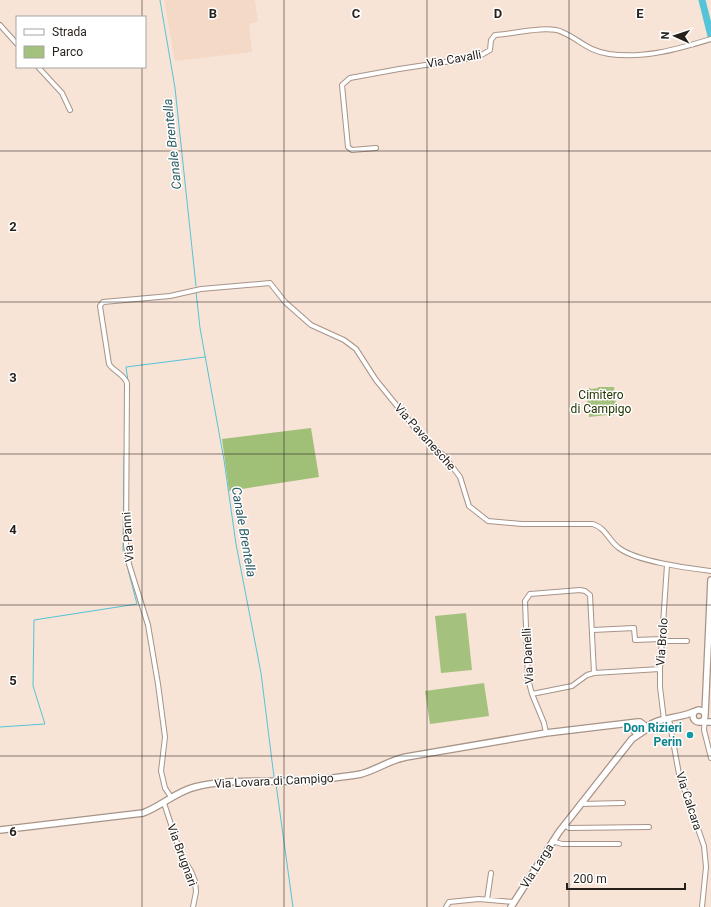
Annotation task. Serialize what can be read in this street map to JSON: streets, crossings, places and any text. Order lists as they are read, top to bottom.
{
  "streets": {
    "street": [
      "Via Cavalli",
      "Via Pavanesche",
      "Via Panni",
      "Via Brolo",
      "Via Danelli",
      "Via Lovara di Campigo",
      "Via Calcara",
      "Via Brugnari",
      "Via Larga"
    ]
  },
  "crossings": [
    ["Via Pavanesche", "Via Panni"],
    ["Via Pavanesche", "Via Brolo"],
    ["Via Panni", "Via Lovara di Campigo"],
    ["Via Brolo", "Via Lovara di Campigo"],
    ["Via Brolo", "Via Calcara"],
    ["Via Danelli", "Via Lovara di Campigo"],
    ["Via Lovara di Campigo", "Via Calcara"],
    ["Via Lovara di Campigo", "Via Brugnari"],
    ["Via Lovara di Campigo", "Via Larga"]
  ],
  "water": ["Canale Brentella"],
  "parks": ["Cimitero di Campigo"],
  "places": ["Don Rizieri Perin"],
  "legend": ["Strada", "Parco"],
  "scale_bar": "200 m",
  "north": "left",
  "grid": {
    "columns": [
      "B",
      "C",
      "D",
      "E"
    ],
    "rows": [
      "2",
      "3",
      "4",
      "5",
      "6"
    ]
  }
}
